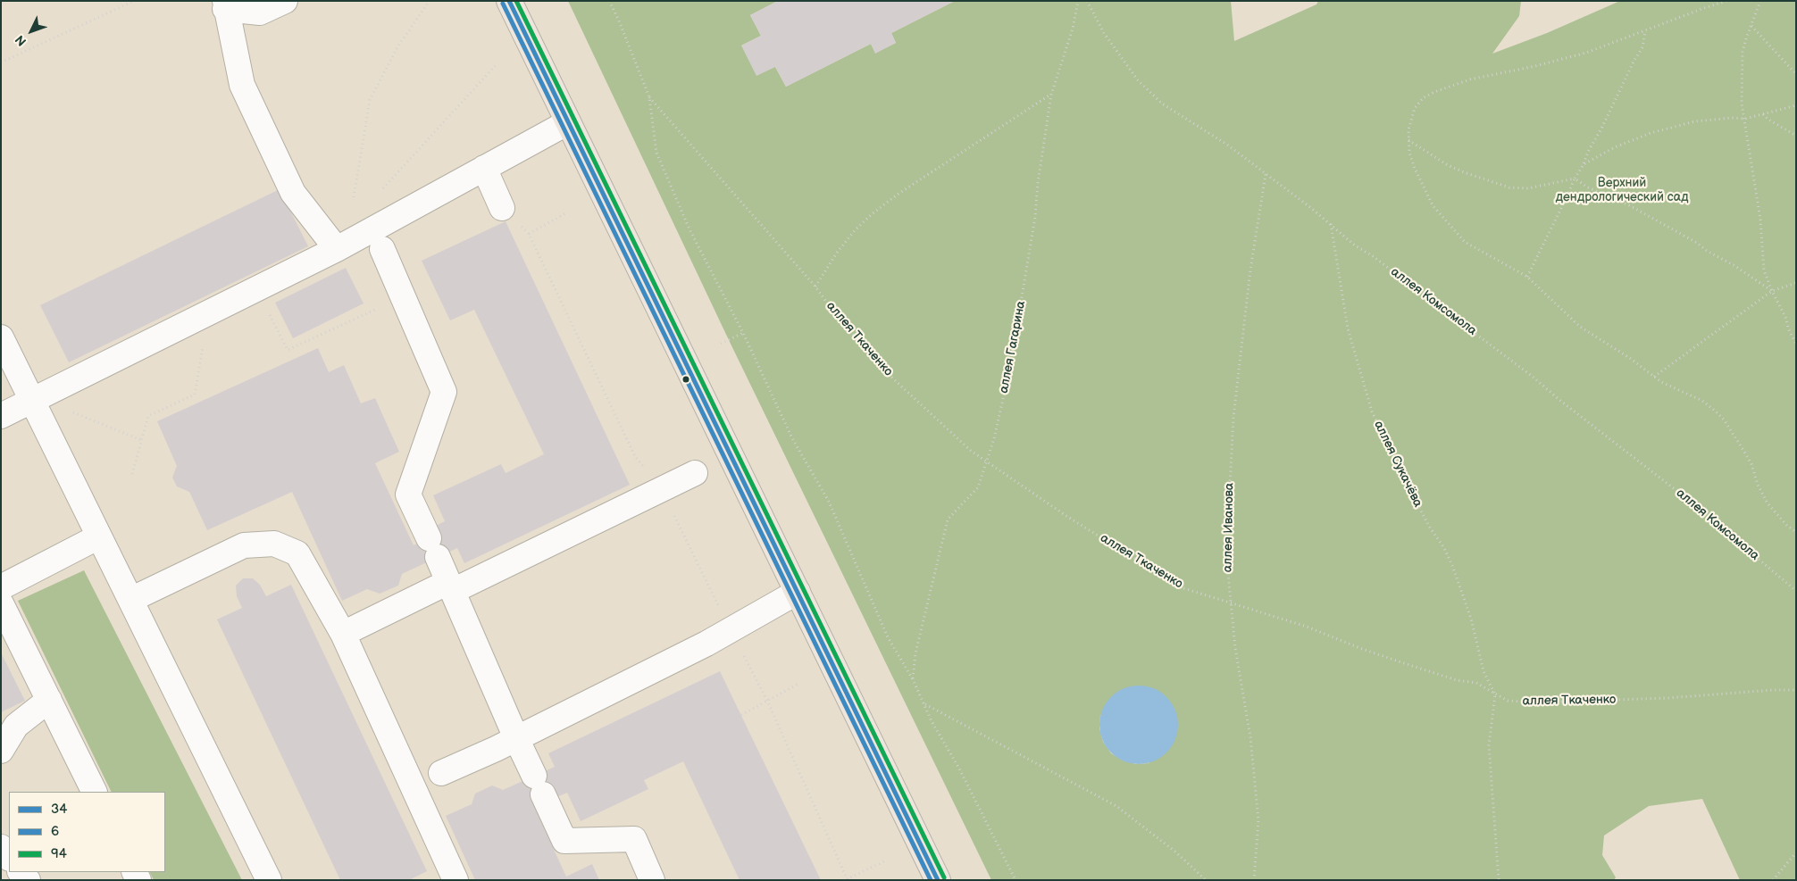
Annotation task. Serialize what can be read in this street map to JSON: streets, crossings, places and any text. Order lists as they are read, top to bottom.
{
  "streets": {
    "path": [
      "аллея Комсомола",
      "аллея Ткаченко",
      "аллея Гагарина",
      "аллея Сукачёва",
      "аллея Иванова"
    ]
  },
  "crossings": [
    ["аллея Комсомола", "аллея Сукачёва"],
    ["аллея Комсомола", "аллея Иванова"],
    ["аллея Ткаченко", "аллея Гагарина"],
    ["аллея Ткаченко", "аллея Сукачёва"],
    ["аллея Ткаченко", "аллея Иванова"]
  ],
  "parks": ["Верхний дендрологический сад"],
  "lines": ["transit line 34", "transit line 94", "transit line 6"],
  "legend": ["34", "6", "94"],
  "north": "bottom left"
}
